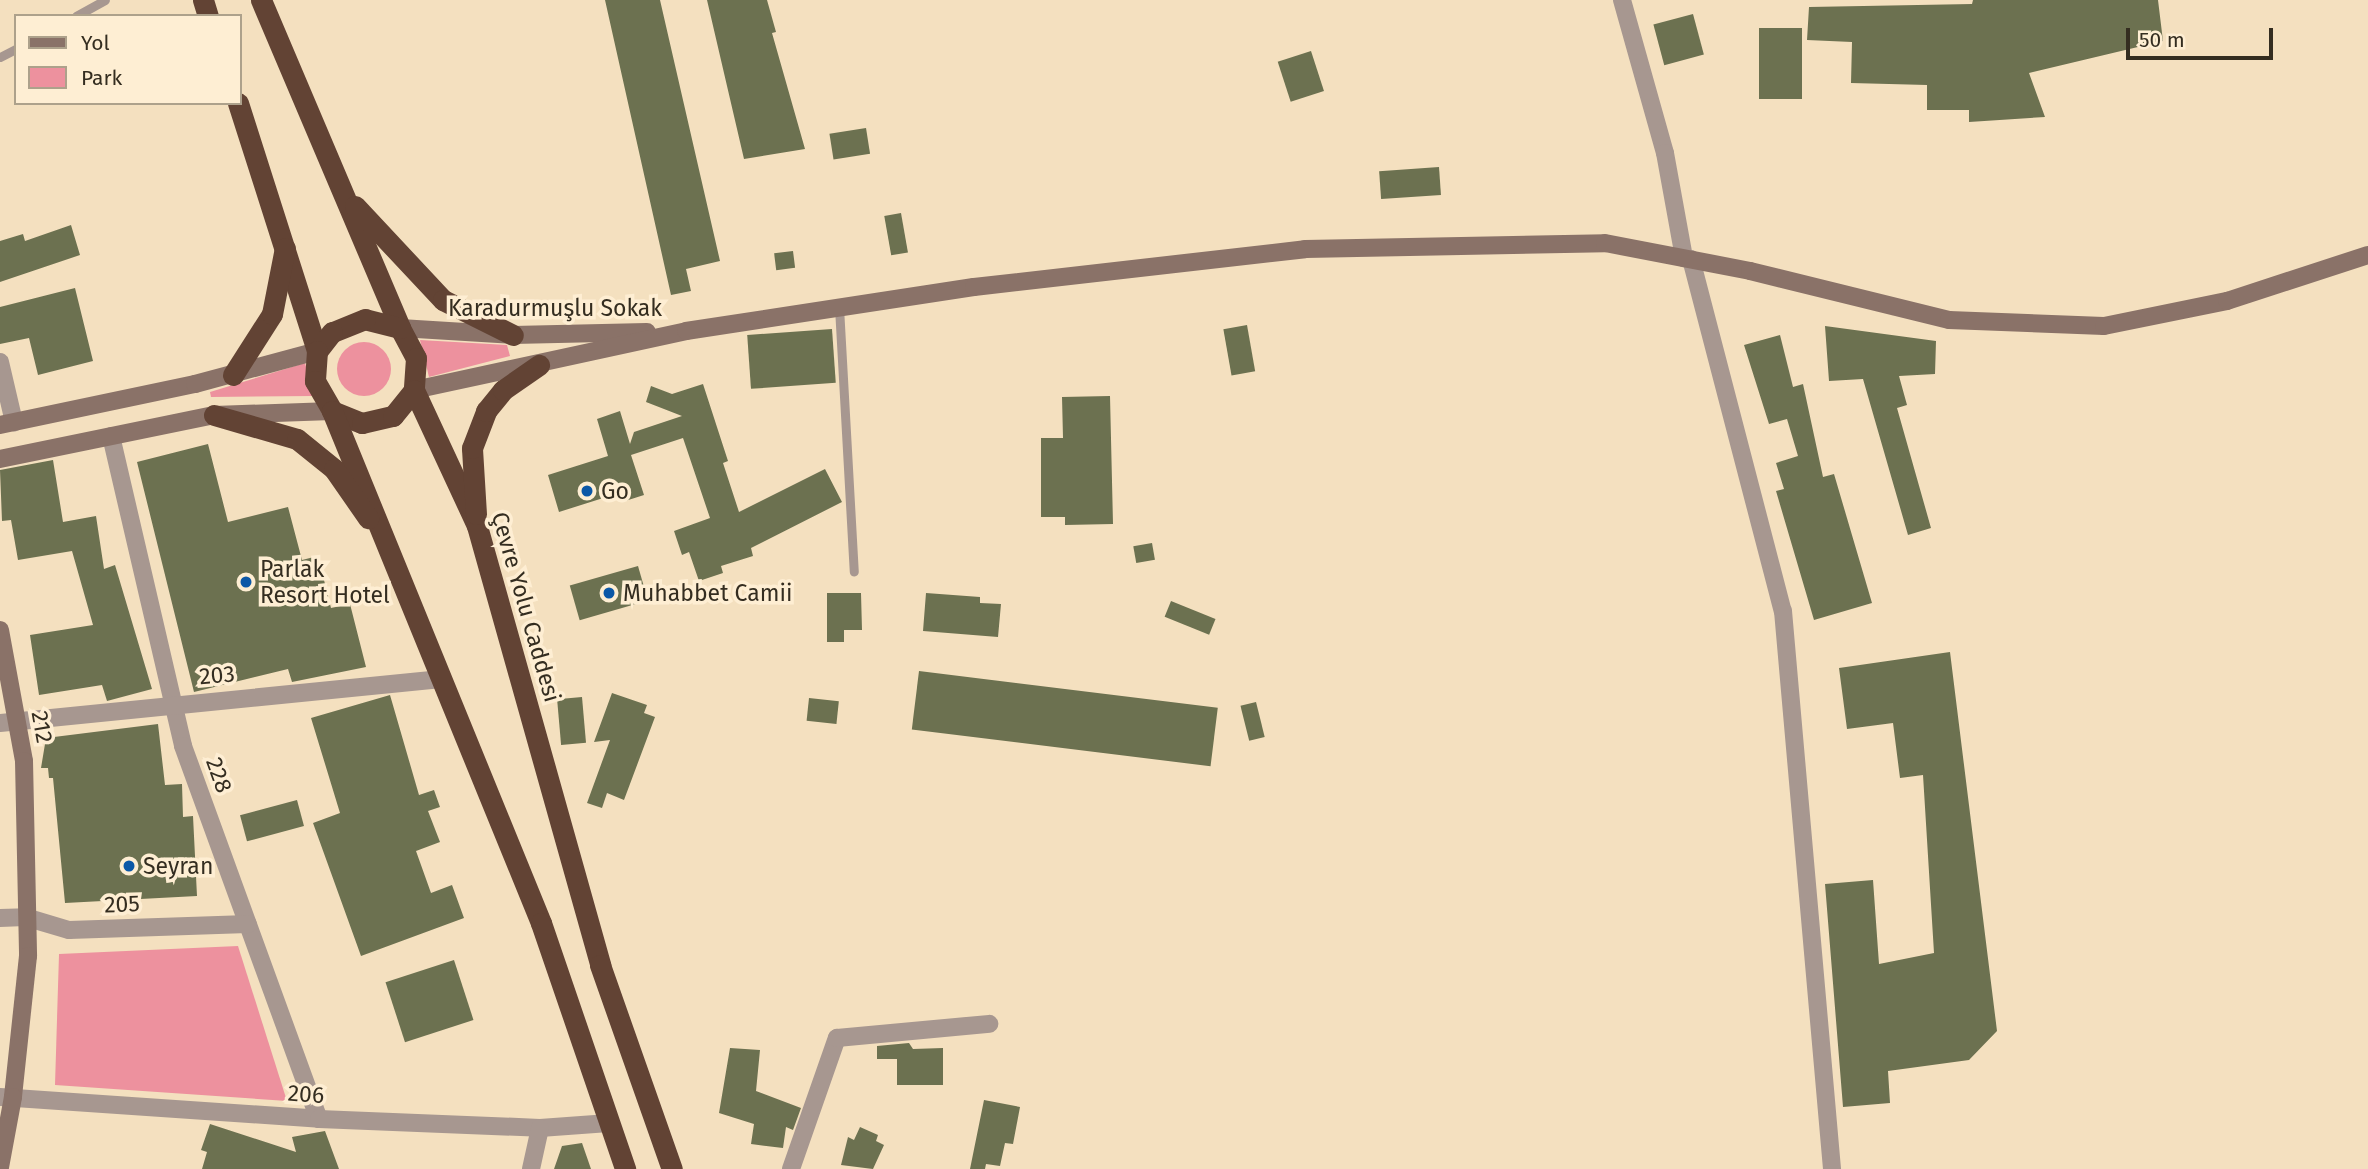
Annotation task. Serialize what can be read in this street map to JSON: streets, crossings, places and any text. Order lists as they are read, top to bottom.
{
  "streets": {
    "highway": ["Çevre Yolu Caddesi"],
    "main road": ["Karadurmuşlu Sokak", "212"],
    "street": [
      "203",
      "228",
      "205",
      "206"
    ]
  },
  "crossings": [
    ["Karadurmuşlu Sokak", "Çevre Yolu Caddesi"],
    ["203", "212"],
    ["203", "228"],
    ["212", "205"],
    ["212", "206"],
    ["228", "205"],
    ["228", "206"]
  ],
  "places": [
    "Go",
    "Parlak Resort Hotel",
    "Muhabbet Camii",
    "Seyran"
  ],
  "legend": ["Yol", "Park"],
  "scale_bar": "50 m"
}
